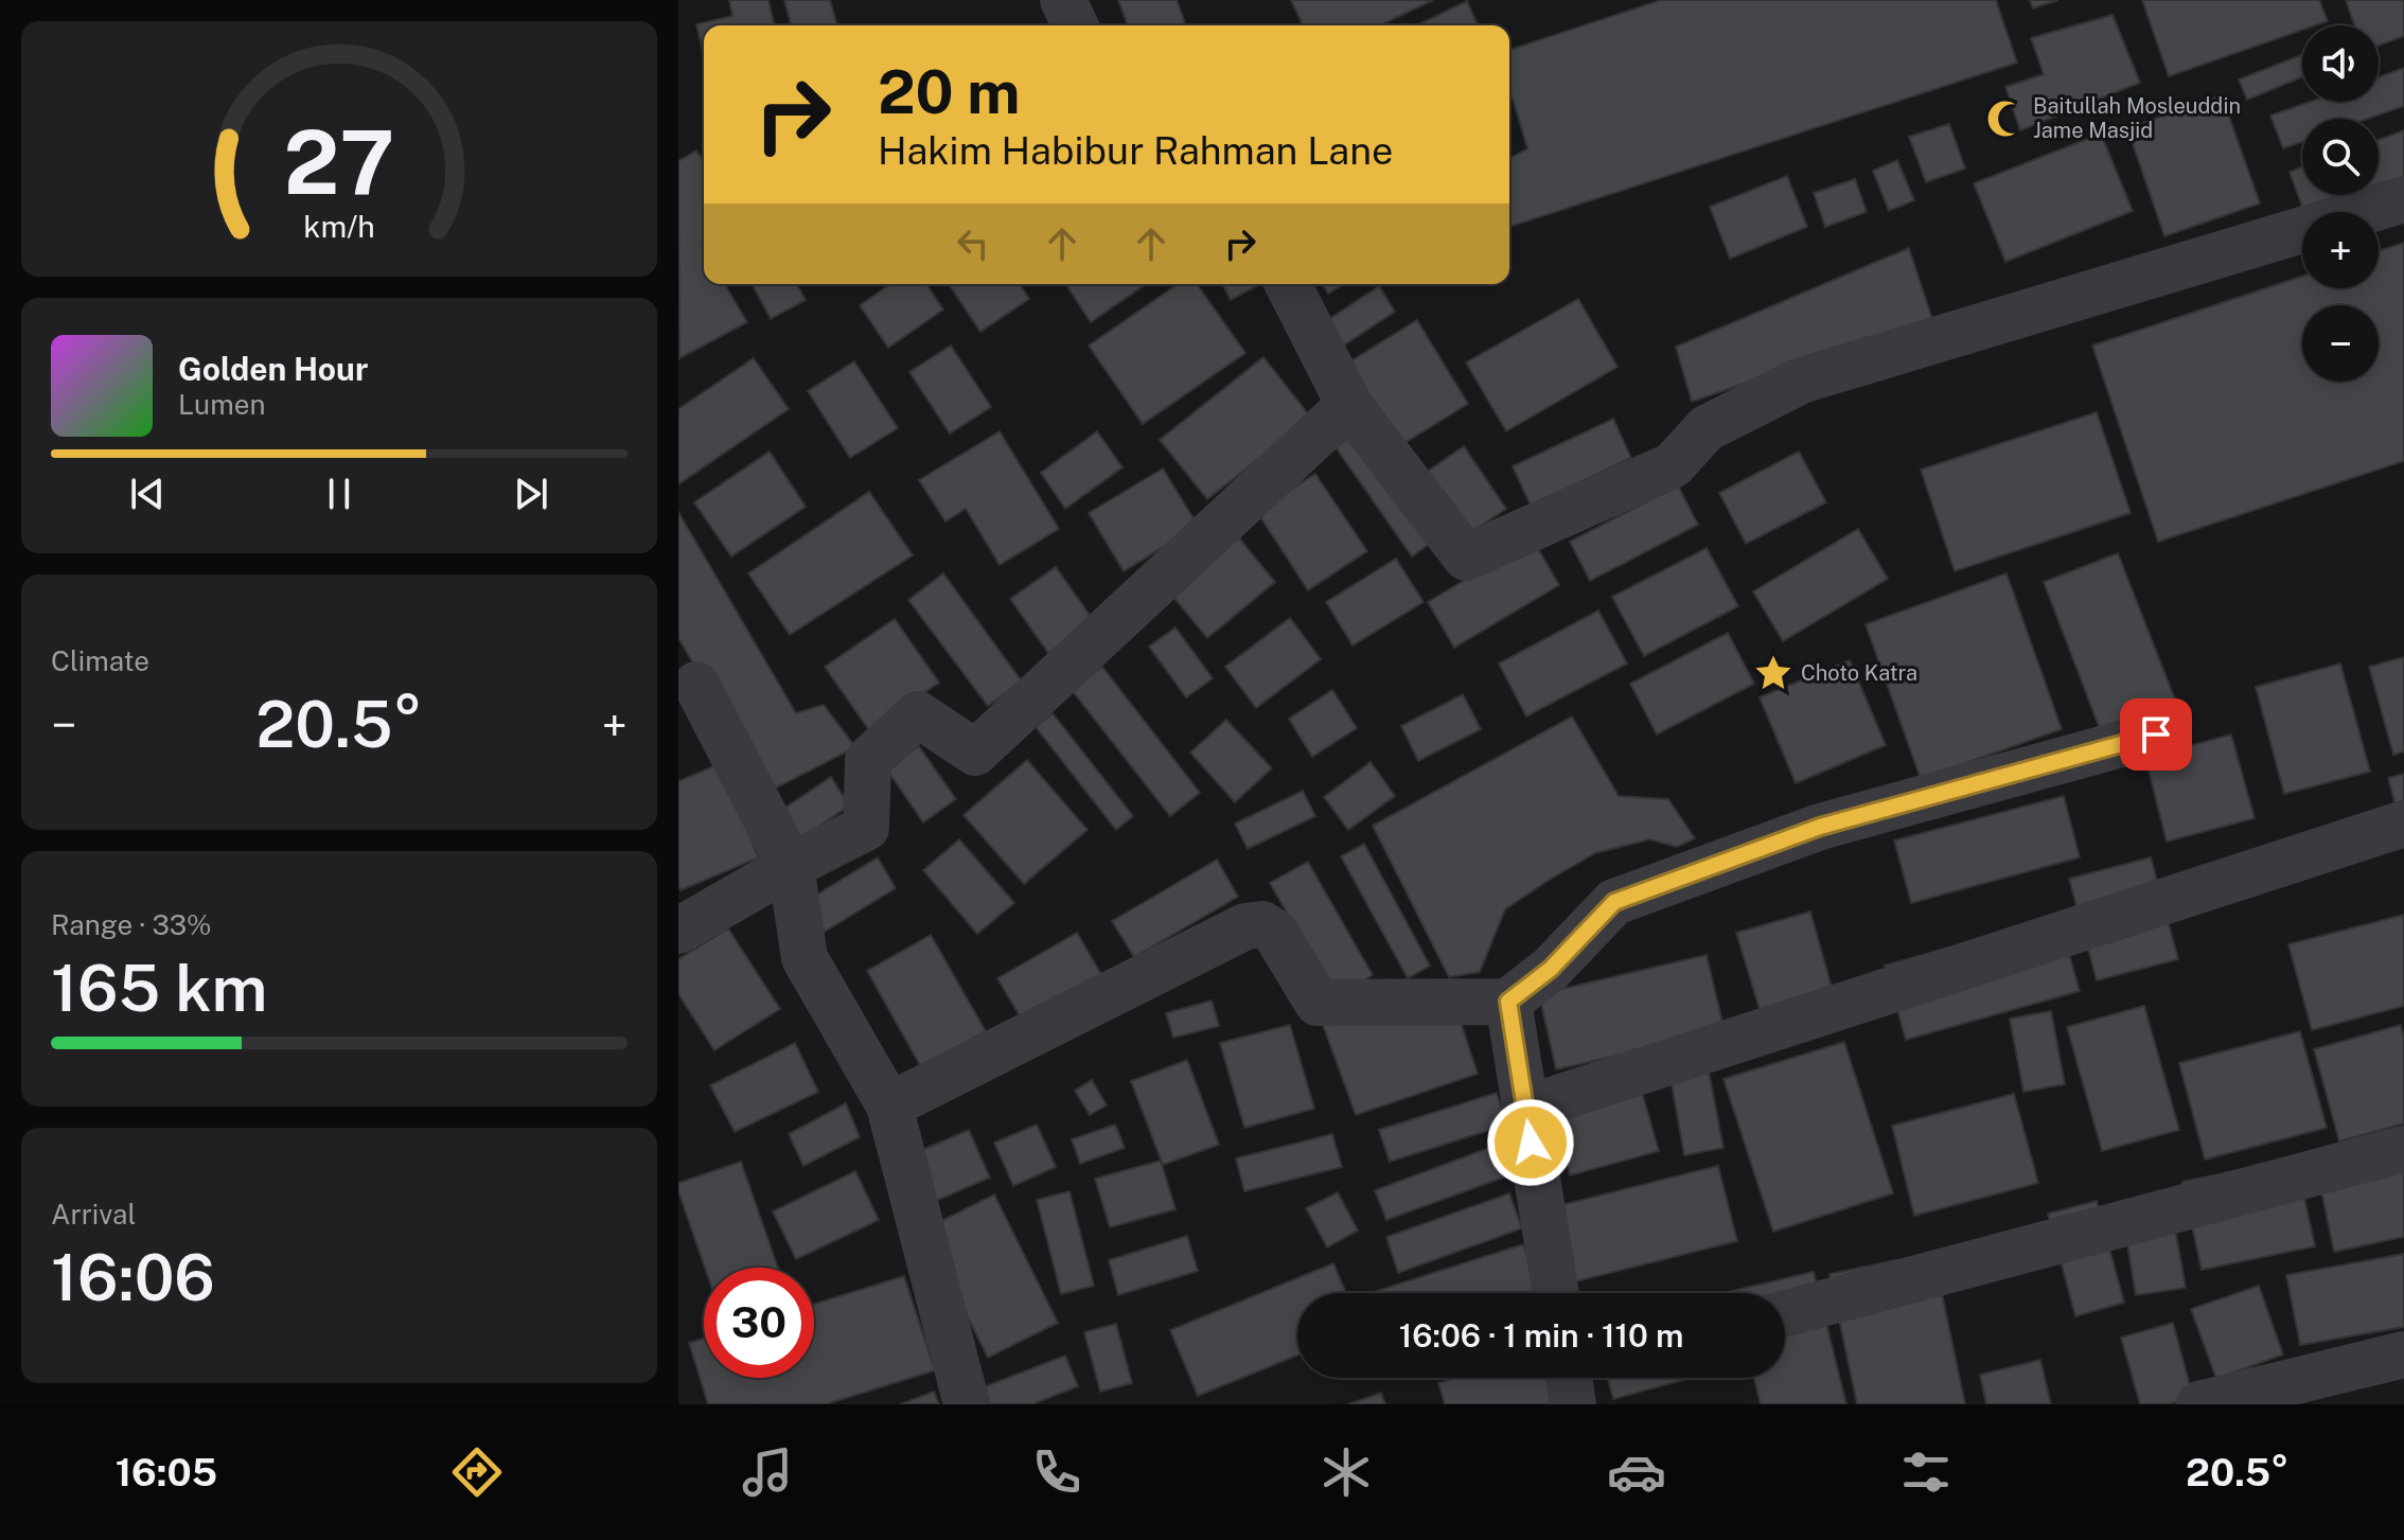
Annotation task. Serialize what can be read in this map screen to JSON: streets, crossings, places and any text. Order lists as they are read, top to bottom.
{
  "places": {
    "mosque": ["Baitullah Mosleuddin Jame Masjid"],
    "place": ["Choto Katra"]
  },
  "page": {
    "map_buttons": ["+", "−"],
    "turn": ["20 m", "Hakim Habibur Rahman Lane"],
    "song": ["Golden Hour", "Lumen"],
    "tile": [
      "Climate",
      ["Range · 33%", "165 km"],
      ["Arrival", "16:06"]
    ],
    "heat": ["−", "20.5°", "+"],
    "limit": "30",
    "trip": "16:06 · 1 min · 110 m",
    "tabs": ["16:05", "20.5°"],
    "gauge": ["27", "km/h"]
  }
}
